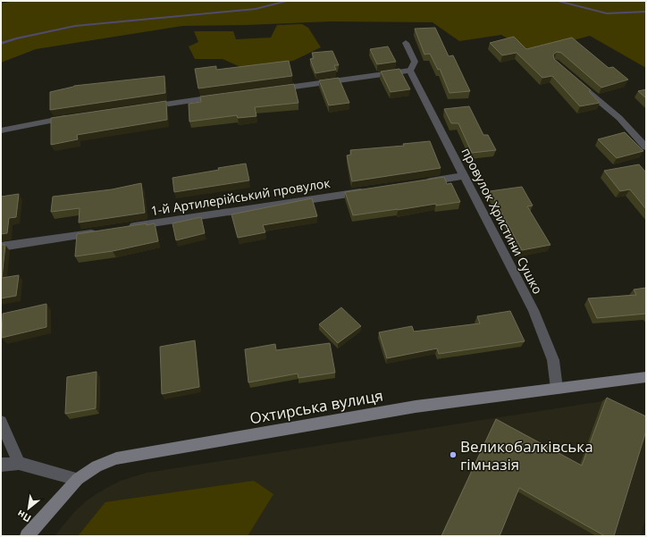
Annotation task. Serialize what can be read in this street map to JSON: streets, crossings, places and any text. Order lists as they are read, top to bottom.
{
  "streets": {
    "street": ["1-й Артилерійський провулок", "провулок Христини Сушко", "Охтирська вулиця"]
  },
  "crossings": [
    ["провулок Христини Сушко", "Охтирська вулиця"]
  ],
  "places": ["Великобалківська гімназія"],
  "north": "bottom left"
}
